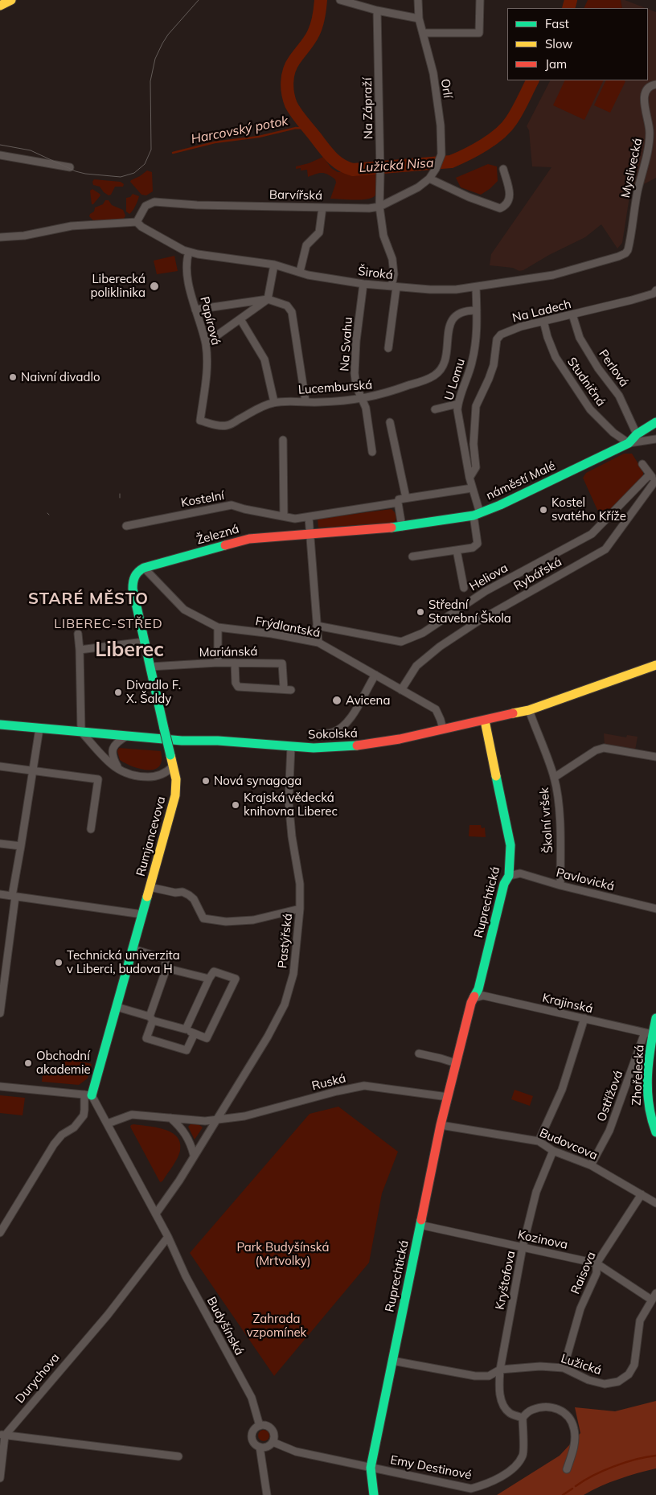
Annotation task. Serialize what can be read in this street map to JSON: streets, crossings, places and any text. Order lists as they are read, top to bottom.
{
  "streets": {
    "street": [
      "Orlí",
      "Na Zápraží",
      "Myslivecká",
      "Barvířská",
      "Široká",
      "Na Ladech",
      "Papírová",
      "Na Svahu",
      "Perlová",
      "U Lomu",
      "Studničná",
      "Lucemburská",
      "náměstí Malé",
      "Kostelní",
      "Železná",
      "Rybářská",
      "Heliova",
      "Frýdlantská",
      "Mariánská",
      "Sokolská",
      "Školní vršek",
      "Rumjancevova",
      "Pavlovická",
      "Ruprechtická",
      "Pastýřská",
      "Krajinská",
      "Zhořelecká",
      "Ruská",
      "Ostřížová",
      "Budovcova",
      "Kozinova",
      "Raisova",
      "Kryštofova",
      "Budyšínská",
      "Lužická",
      "Durychova",
      "Emy Destinové"
    ]
  },
  "crossings": [
    ["Orlí", "Barvířská"],
    ["Na Zápraží", "Barvířská"],
    ["Na Zápraží", "Široká"],
    ["Myslivecká", "Široká"],
    ["Barvířská", "Široká"],
    ["Široká", "Papírová"],
    ["Široká", "Na Svahu"],
    ["Široká", "U Lomu"],
    ["Na Ladech", "Perlová"],
    ["Na Ladech", "U Lomu"],
    ["Na Ladech", "Studničná"],
    ["Papírová", "Lucemburská"],
    ["Na Svahu", "Lucemburská"],
    ["U Lomu", "Lucemburská"],
    ["Studničná", "náměstí Malé"],
    ["náměstí Malé", "Železná"],
    ["Železná", "Frýdlantská"],
    ["Železná", "Rumjancevova"],
    ["Rybářská", "Frýdlantská"],
    ["Frýdlantská", "Sokolská"],
    ["Mariánská", "Rumjancevova"],
    ["Sokolská", "Školní vršek"],
    ["Sokolská", "Ruprechtická"],
    ["Sokolská", "Pastýřská"],
    ["Školní vršek", "Pavlovická"],
    ["Rumjancevova", "Budyšínská"],
    ["Pavlovická", "Ruprechtická"],
    ["Ruprechtická", "Krajinská"],
    ["Ruprechtická", "Ruská"],
    ["Ruprechtická", "Budovcova"],
    ["Ruprechtická", "Kozinova"],
    ["Ruprechtická", "Lužická"],
    ["Ruprechtická", "Emy Destinové"],
    ["Pastýřská", "Ruská"],
    ["Pastýřská", "Budyšínská"],
    ["Krajinská", "Zhořelecká"],
    ["Krajinská", "Ostřížová"],
    ["Zhořelecká", "Ostřížová"],
    ["Ruská", "Budyšínská"],
    ["Ostřížová", "Budovcova"],
    ["Budovcova", "Raisova"],
    ["Budovcova", "Kryštofova"],
    ["Kozinova", "Raisova"],
    ["Kozinova", "Kryštofova"],
    ["Kozinova", "Lužická"],
    ["Raisova", "Lužická"],
    ["Kryštofova", "Lužická"],
    ["Budyšínská", "Durychova"]
  ],
  "districts": ["STARÉ MĚSTO", "LIBEREC-STŘED", "Liberec"],
  "water": ["Harcovský potok", "Lužická Nisa"],
  "parks": ["Park Budyšínská (Mrtvolky)", "Zahrada vzpomínek"],
  "places": [
    "Liberecká poliklinika",
    "Naivní divadlo",
    "Kostel svatého Kříže",
    "Střední Stavební Škola",
    "Divadlo F. X. Šaldy",
    "Avicena",
    "Nová synagoga",
    "Krajská vědecká knihovna Liberec",
    "Technická univerzita v Liberci, budova H",
    "Obchodní akademie"
  ],
  "legend": ["Fast", "Slow", "Jam"]
}
